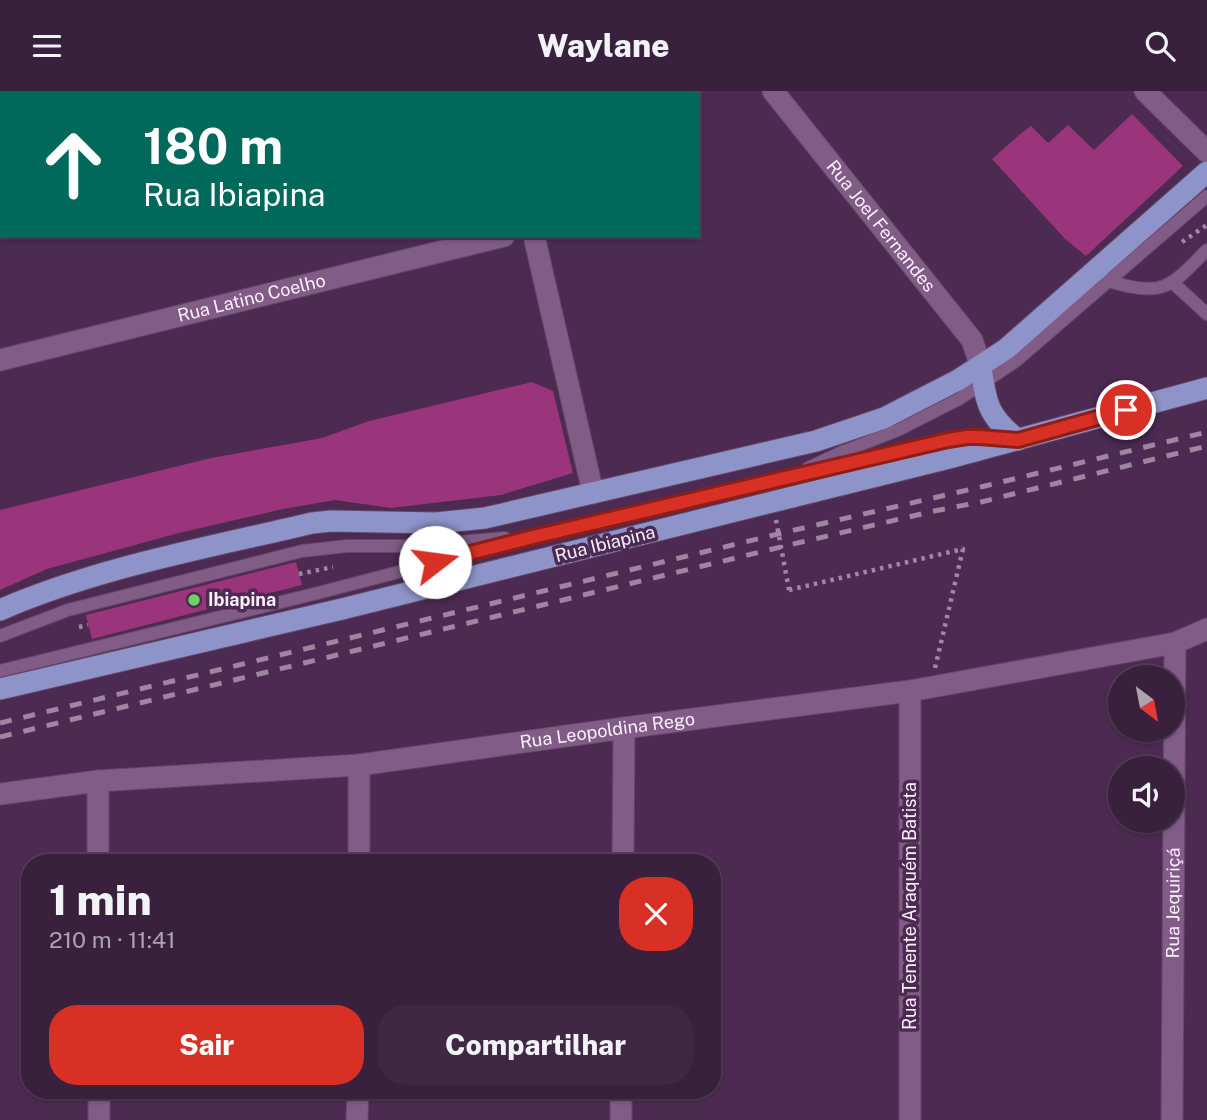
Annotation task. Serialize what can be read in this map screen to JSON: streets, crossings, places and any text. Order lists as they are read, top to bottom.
{
  "streets": {
    "main road": ["Rua Ibiapina"],
    "street": [
      "Rua Joel Fernandes",
      "Rua Latino Coelho",
      "Rua Leopoldina Rego",
      "Rua Jequiriçá",
      "Rua Tenente Araquém Batista"
    ]
  },
  "crossings": [
    ["Rua Leopoldina Rego", "Rua Jequiriçá"],
    ["Rua Leopoldina Rego", "Rua Tenente Araquém Batista"]
  ],
  "places": ["Ibiapina"],
  "north": "bottom right",
  "page": {
    "header": "Waylane",
    "turn": ["180 m", "Rua Ibiapina"],
    "heading": ["1 min", "210 m · 11:41"],
    "buttons": ["Sair", "Compartilhar"]
  }
}
